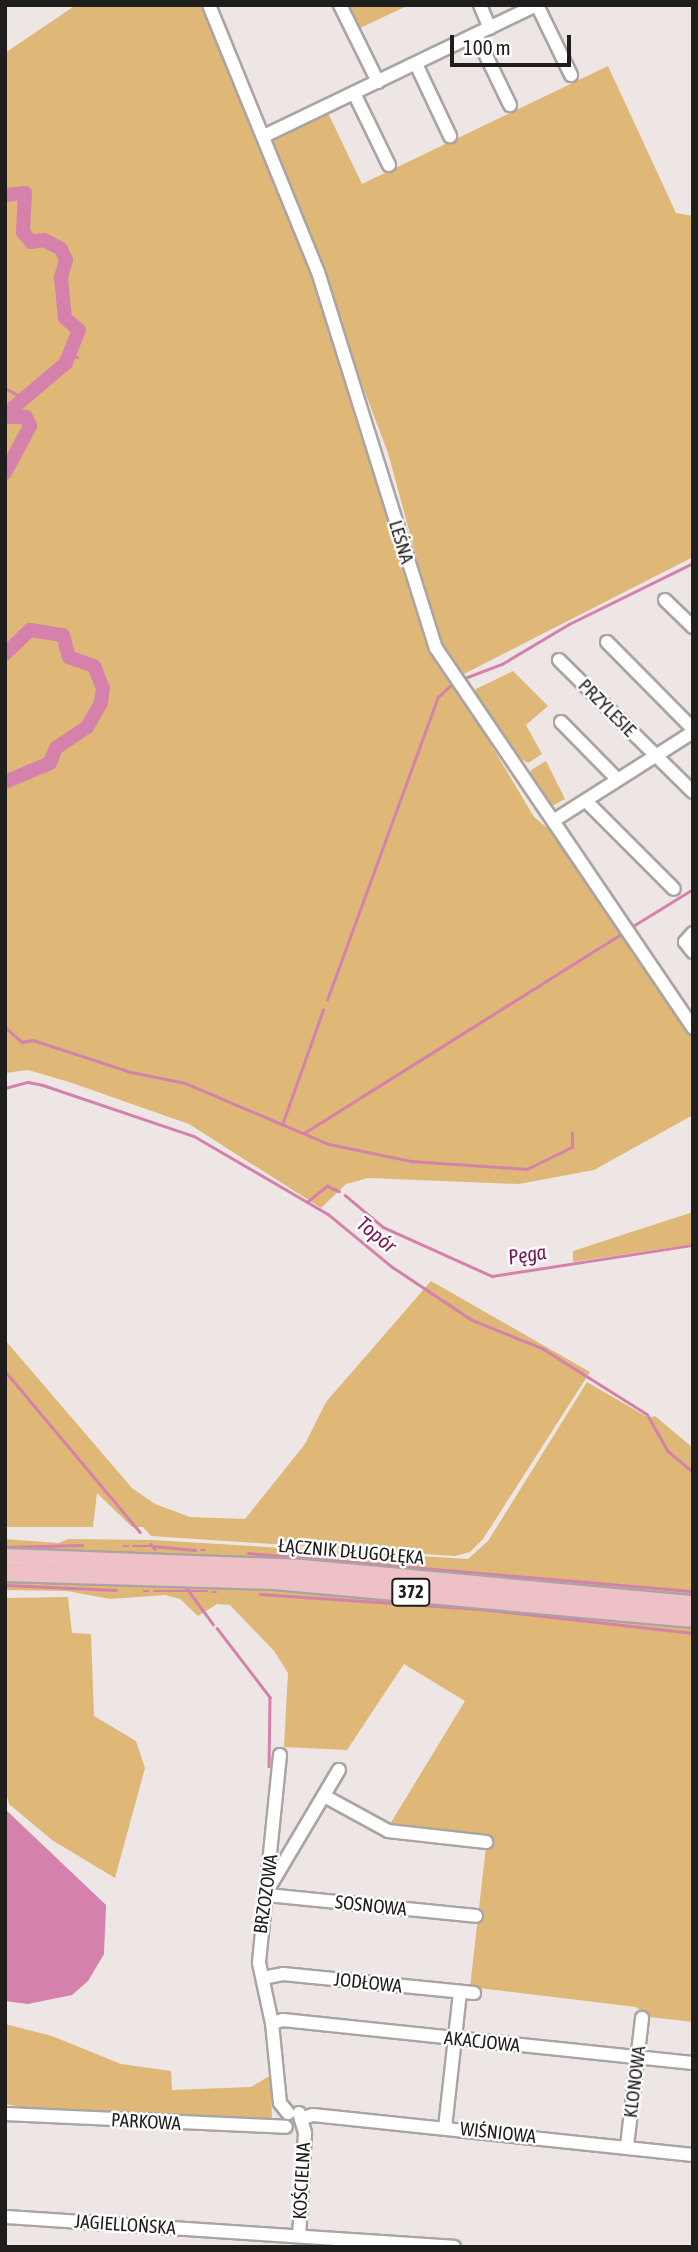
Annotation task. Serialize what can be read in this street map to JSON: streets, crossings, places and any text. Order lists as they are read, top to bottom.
{
  "streets": {
    "main road": ["ŁĄCZNIK DŁUGOŁĘKA", "372"],
    "street": [
      "LEŚNA",
      "PRZYLESIE",
      "BRZOZOWA",
      "SOSNOWA",
      "JODŁOWA",
      "AKACJOWA",
      "KLONOWA",
      "PARKOWA",
      "WIŚNIOWA",
      "KOŚCIELNA",
      "JAGIELLOŃSKA"
    ]
  },
  "crossings": [
    ["BRZOZOWA", "SOSNOWA"],
    ["BRZOZOWA", "JODŁOWA"],
    ["BRZOZOWA", "AKACJOWA"],
    ["AKACJOWA", "KLONOWA"],
    ["KLONOWA", "WIŚNIOWA"],
    ["PARKOWA", "WIŚNIOWA"],
    ["PARKOWA", "KOŚCIELNA"],
    ["WIŚNIOWA", "KOŚCIELNA"],
    ["KOŚCIELNA", "JAGIELLOŃSKA"]
  ],
  "water": ["Topór", "Pęga"],
  "scale_bar": "100 m"
}
